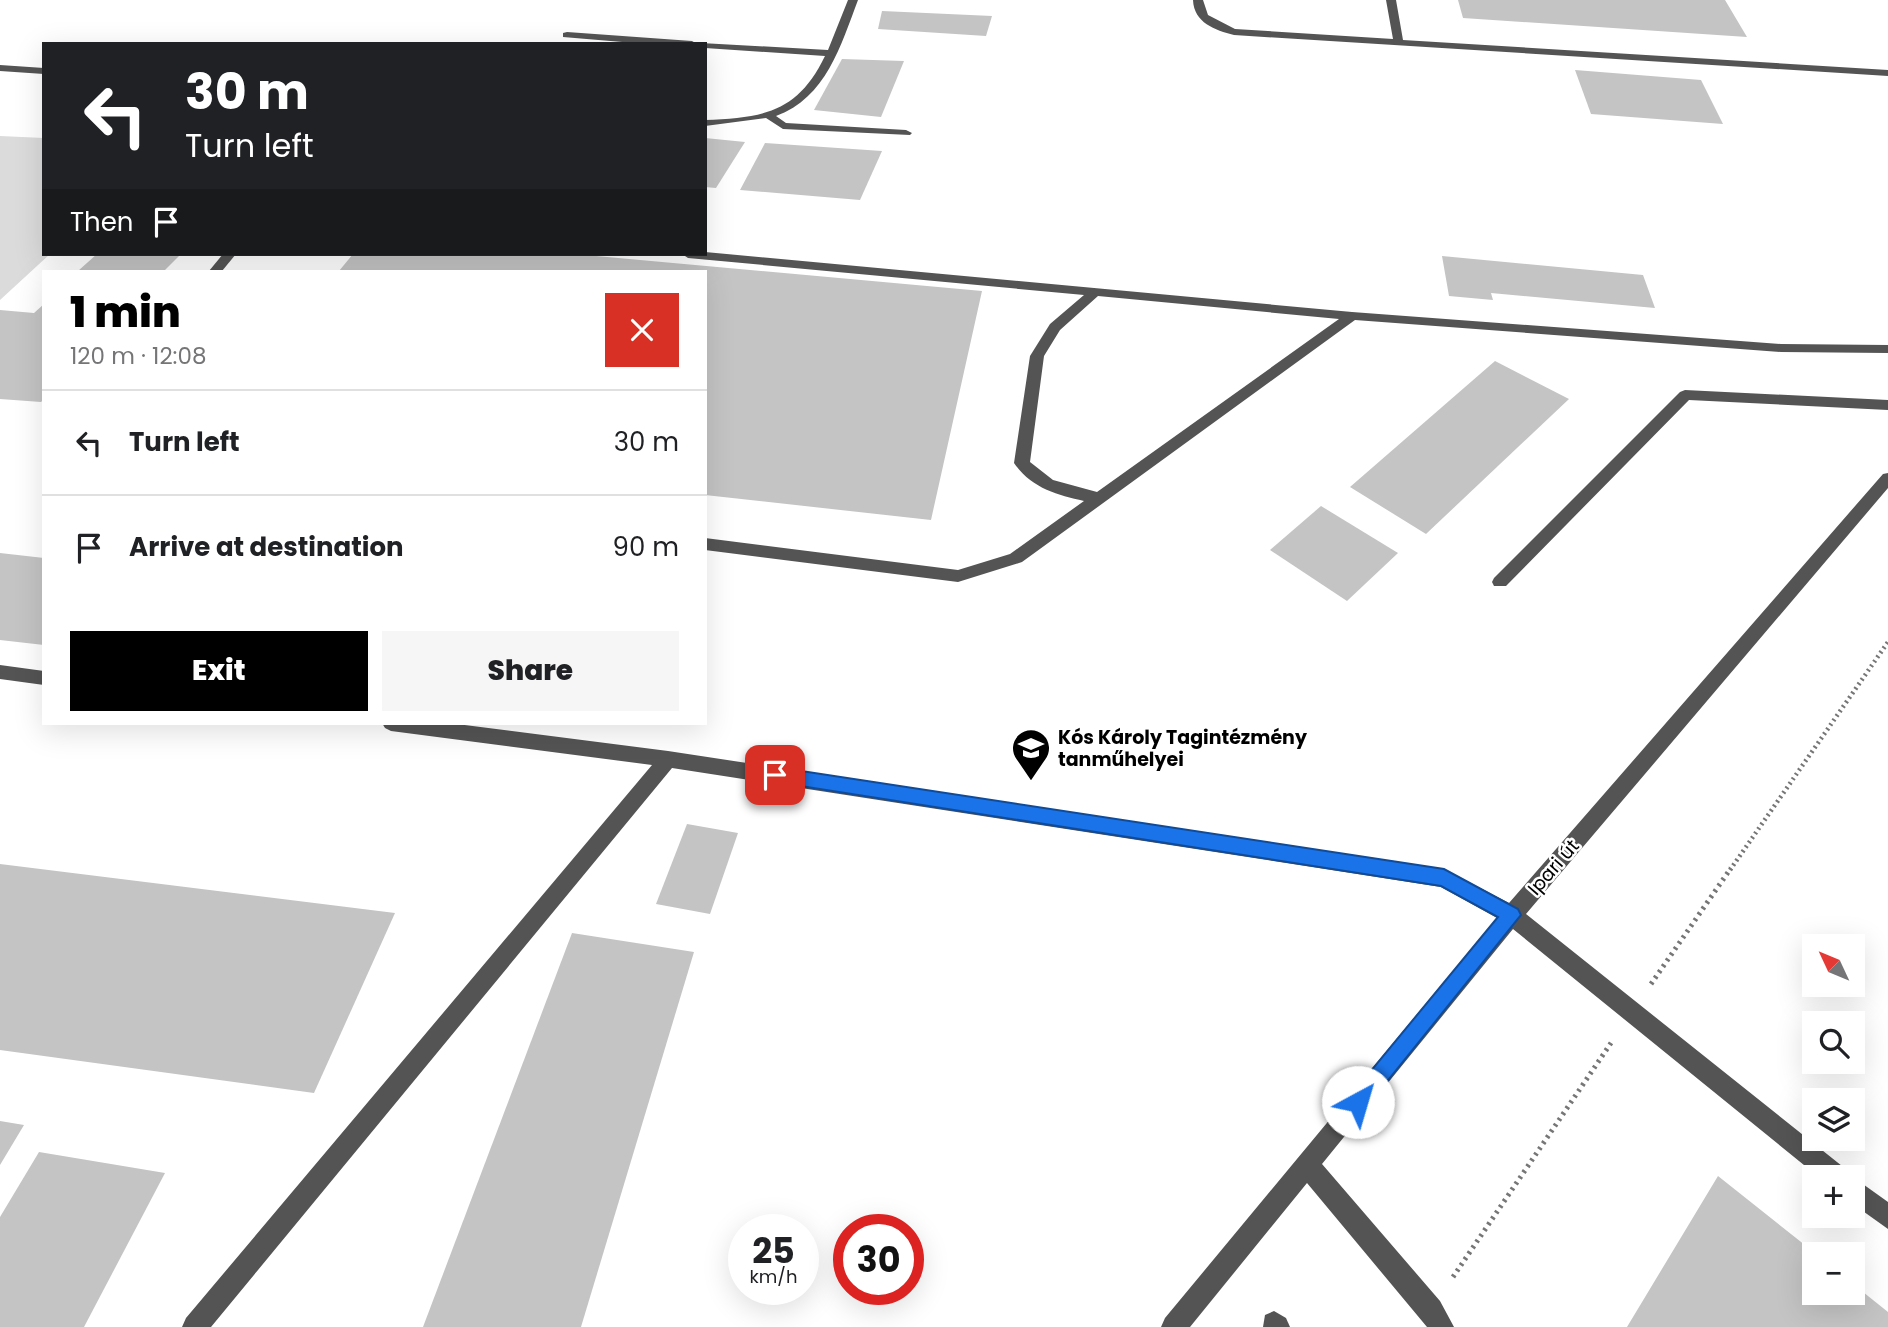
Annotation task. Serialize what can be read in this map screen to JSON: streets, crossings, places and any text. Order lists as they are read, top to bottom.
{
  "streets": {
    "street": ["Ipari út"]
  },
  "places": {
    "school or university": ["Kós Károly Tagintézmény tanműhelyei"]
  },
  "north": "top left",
  "page": {
    "turn": ["30 m", "Turn left"],
    "then": "Then",
    "heading": ["1 min", "120 m · 12:08"],
    "list": [
      {
        "name": "Turn left",
        "value": "30 m"
      },
      {
        "name": "Arrive at destination",
        "value": "90 m"
      }
    ],
    "buttons": ["Exit", "Share"],
    "map_buttons": ["+", "−"],
    "speed": "25 km/h",
    "limit": "30"
  }
}
